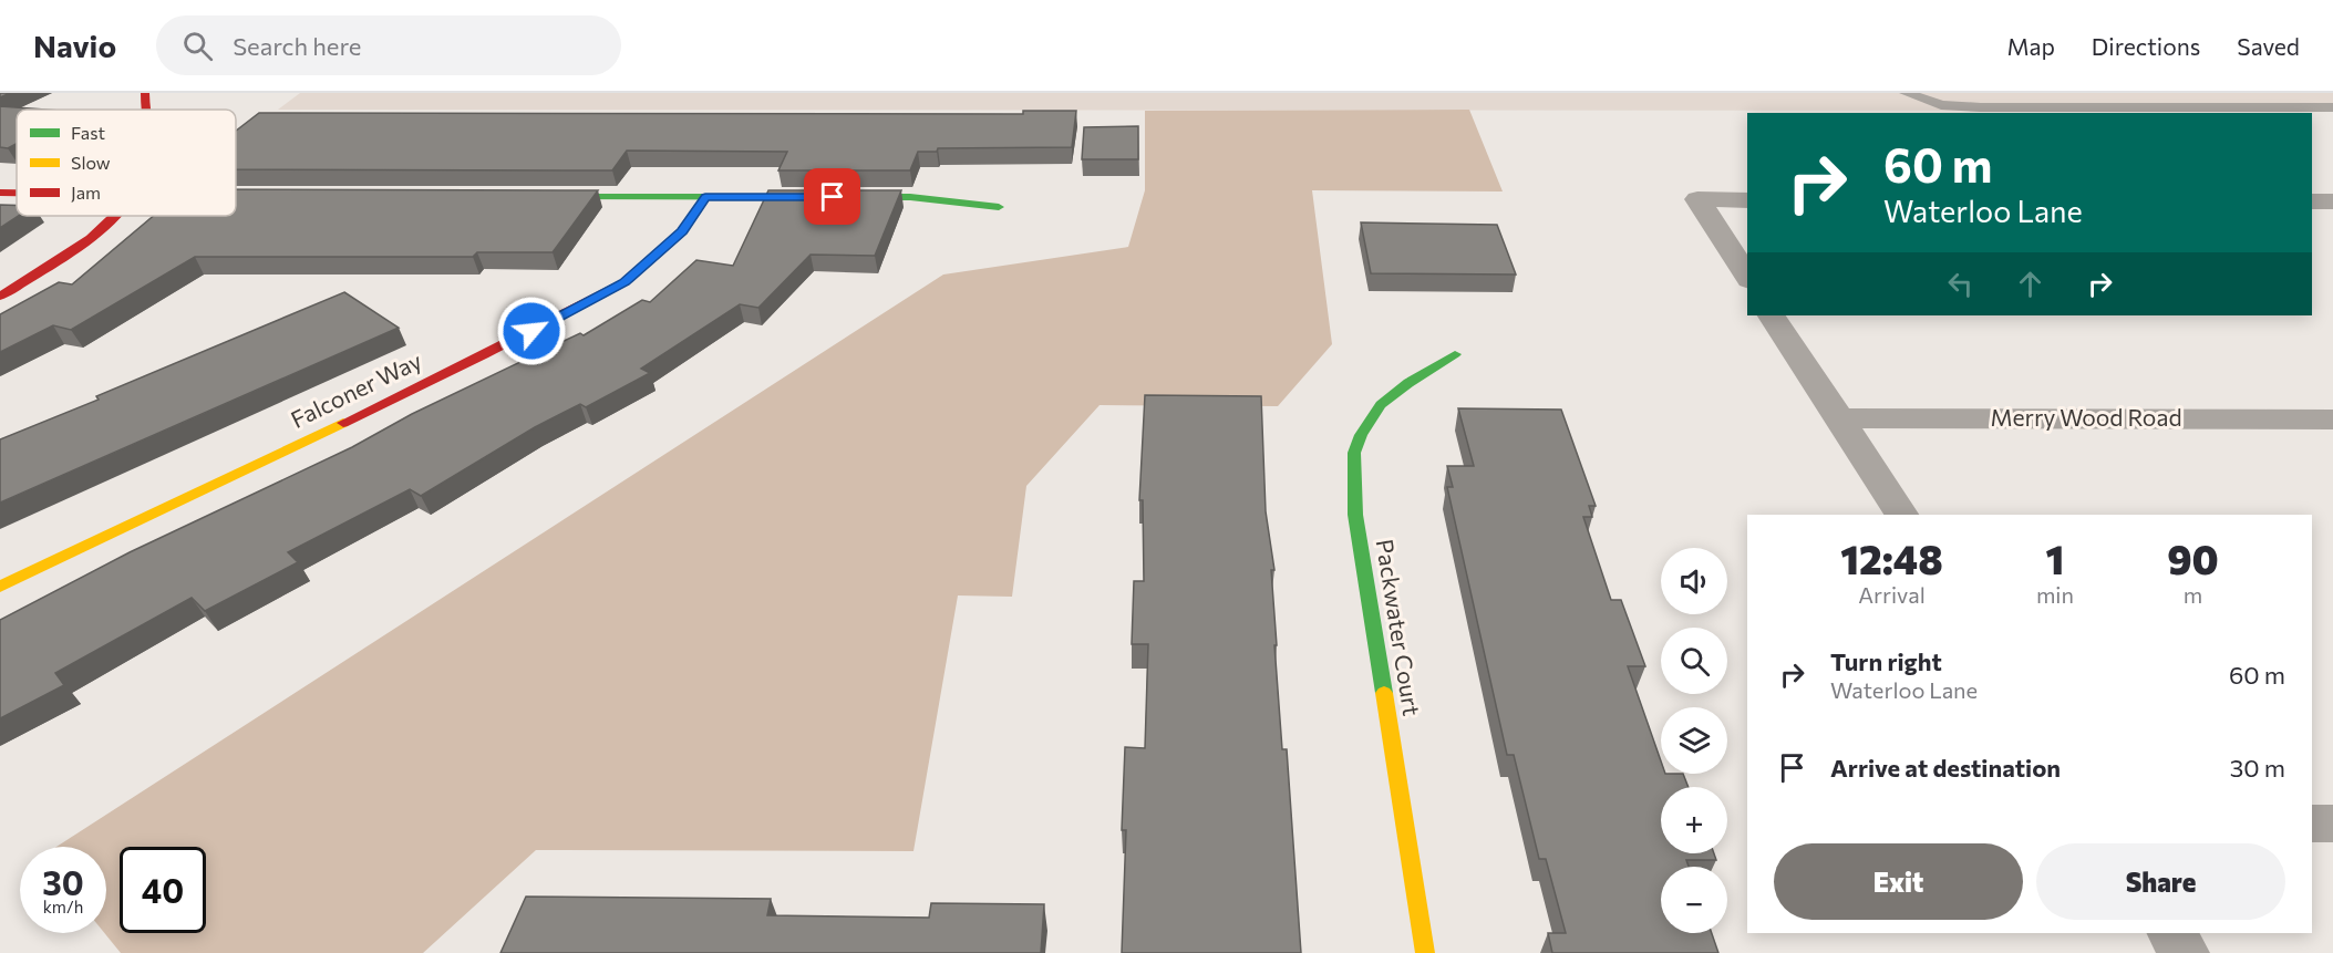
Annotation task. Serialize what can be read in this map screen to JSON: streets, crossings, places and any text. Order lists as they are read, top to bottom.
{
  "streets": {
    "street": ["Falconer Way", "Merry Wood Road", "Packwater Court"]
  },
  "legend": ["Fast", "Slow", "Jam"],
  "page": {
    "header": "Navio",
    "search": "Search here",
    "nav": ["Map", "Directions", "Saved"],
    "turn": ["60 m", "Waterloo Lane"],
    "eta": [
      "12:48",
      "Arrival",
      "1",
      "min",
      "90",
      "m"
    ],
    "map_buttons": ["+", "−"],
    "list": [
      {
        "name": "Turn right",
        "note": "Waterloo Lane",
        "value": "60 m"
      },
      {
        "name": "Arrive at destination",
        "value": "30 m"
      }
    ],
    "buttons": ["Exit", "Share"],
    "speed": "30 km/h",
    "limit": "40"
  }
}
